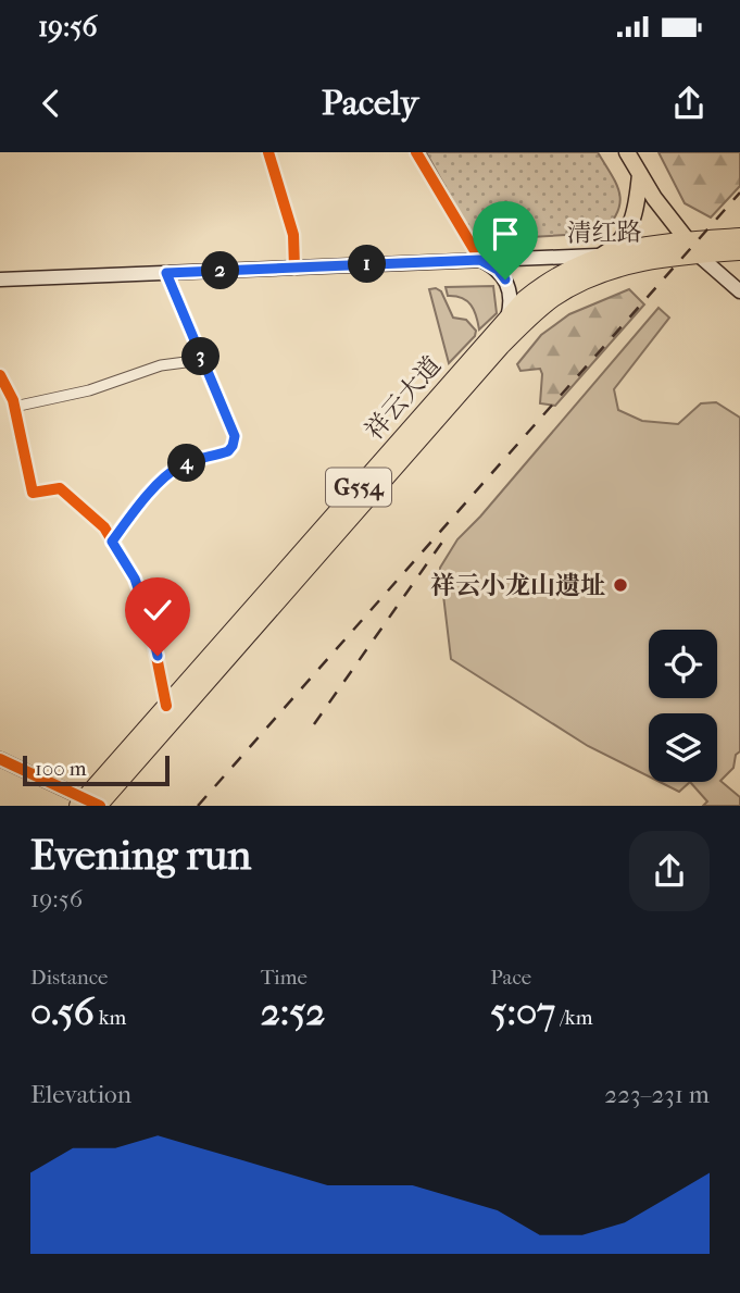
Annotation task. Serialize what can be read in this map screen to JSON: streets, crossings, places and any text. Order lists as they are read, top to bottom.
{
  "streets": {
    "highway": ["祥云大道", "G554"],
    "main road": ["清红路"]
  },
  "crossings": [
    ["清红路", "祥云大道"]
  ],
  "places": ["祥云小龙山遗址"],
  "scale_bar": "100 m",
  "page": {
    "status": "19:56",
    "header": "Pacely",
    "pins": [
      "1",
      "2",
      "3",
      "4"
    ],
    "scale": "100 m",
    "heading": ["Evening run", "19:56"],
    "stats": [
      ["Distance", "0.56 km"],
      ["Time", "2:52"],
      ["Pace", "5:07 /km"]
    ],
    "chart": ["Elevation", "223–231 m"]
  }
}
